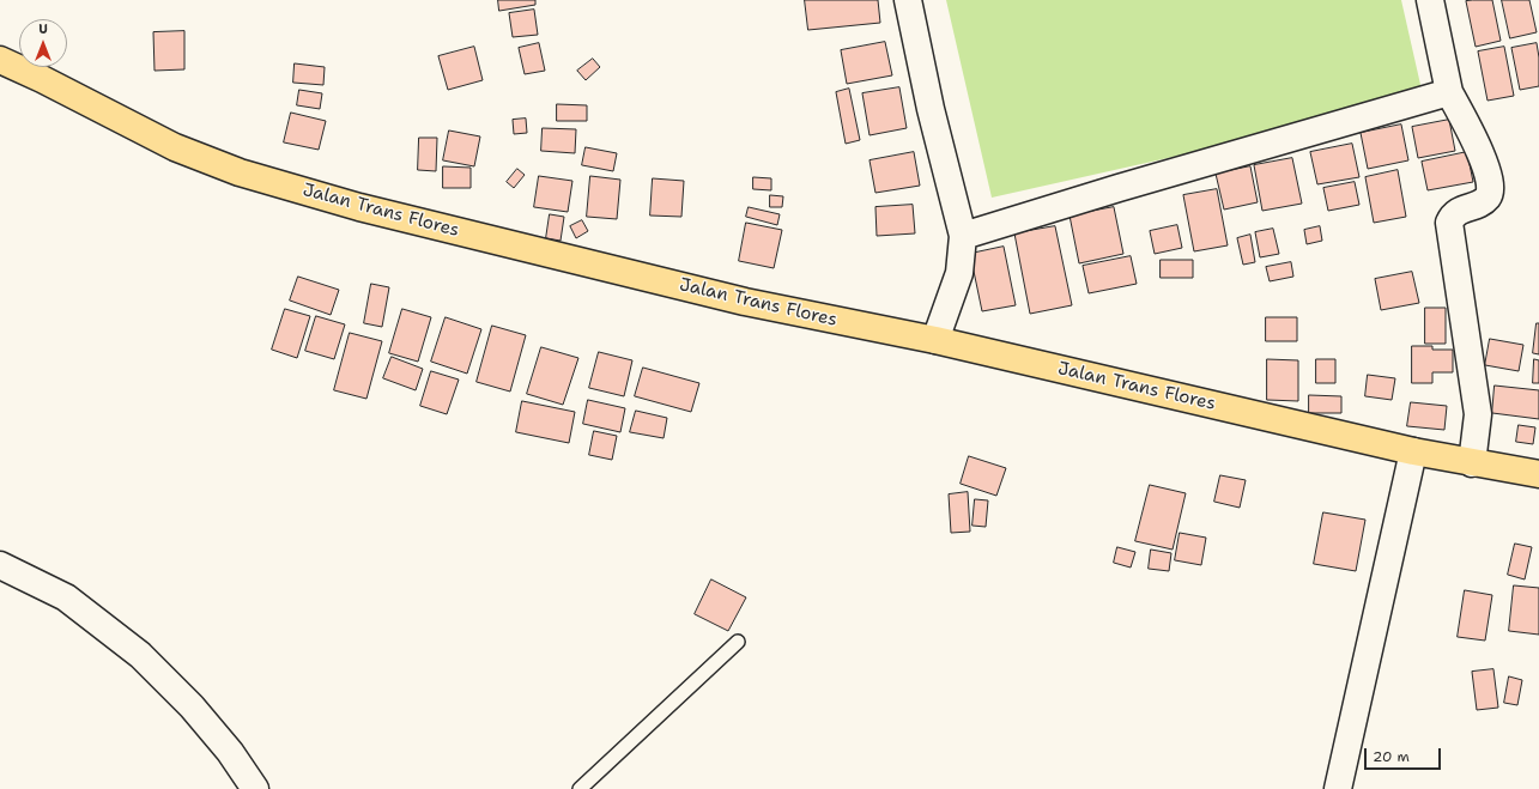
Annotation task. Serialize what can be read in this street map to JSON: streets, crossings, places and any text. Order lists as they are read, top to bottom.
{
  "streets": {
    "highway": ["Jalan Trans Flores"]
  },
  "scale_bar": "20 m",
  "north": "top"
}
